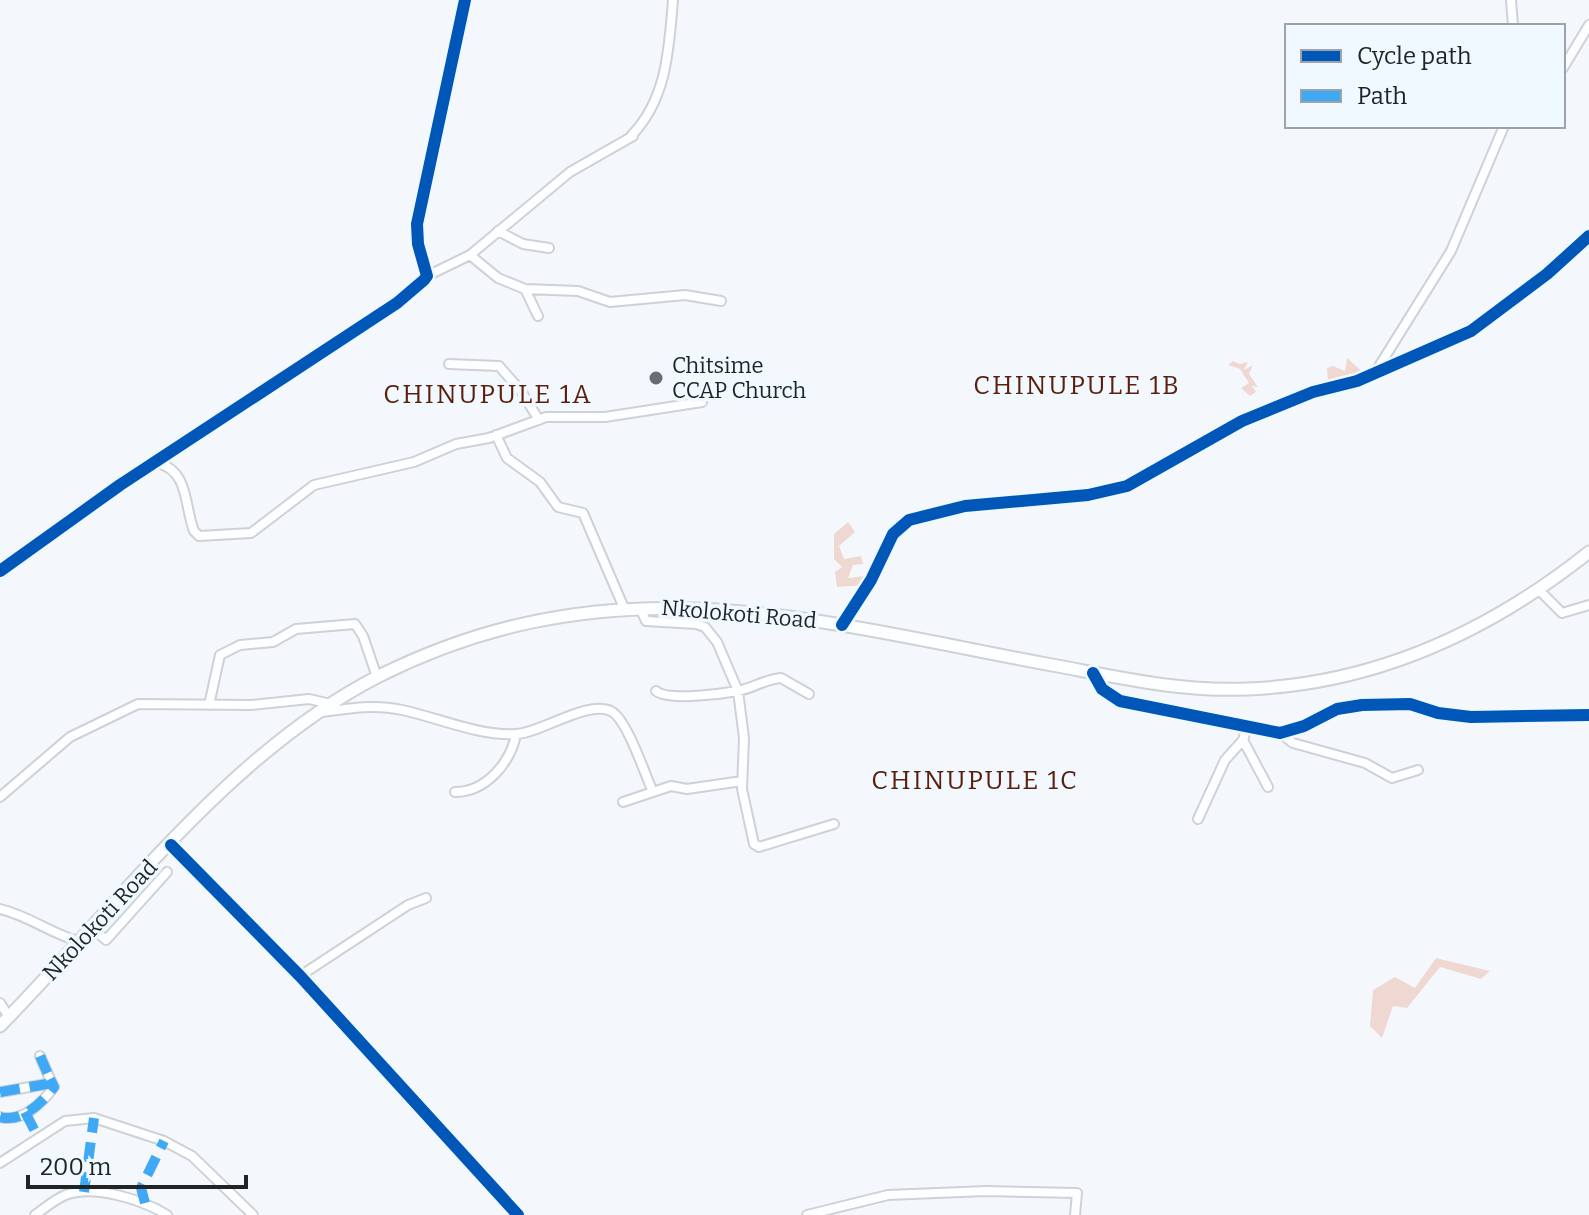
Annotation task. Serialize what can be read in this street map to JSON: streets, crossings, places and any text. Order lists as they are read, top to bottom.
{
  "streets": {
    "main road": ["Nkolokoti Road"]
  },
  "districts": ["CHINUPULE 1B", "CHINUPULE 1A", "CHINUPULE 1C"],
  "places": ["Chitsime CCAP Church"],
  "legend": ["Cycle path", "Path"],
  "scale_bar": "200 m"
}
